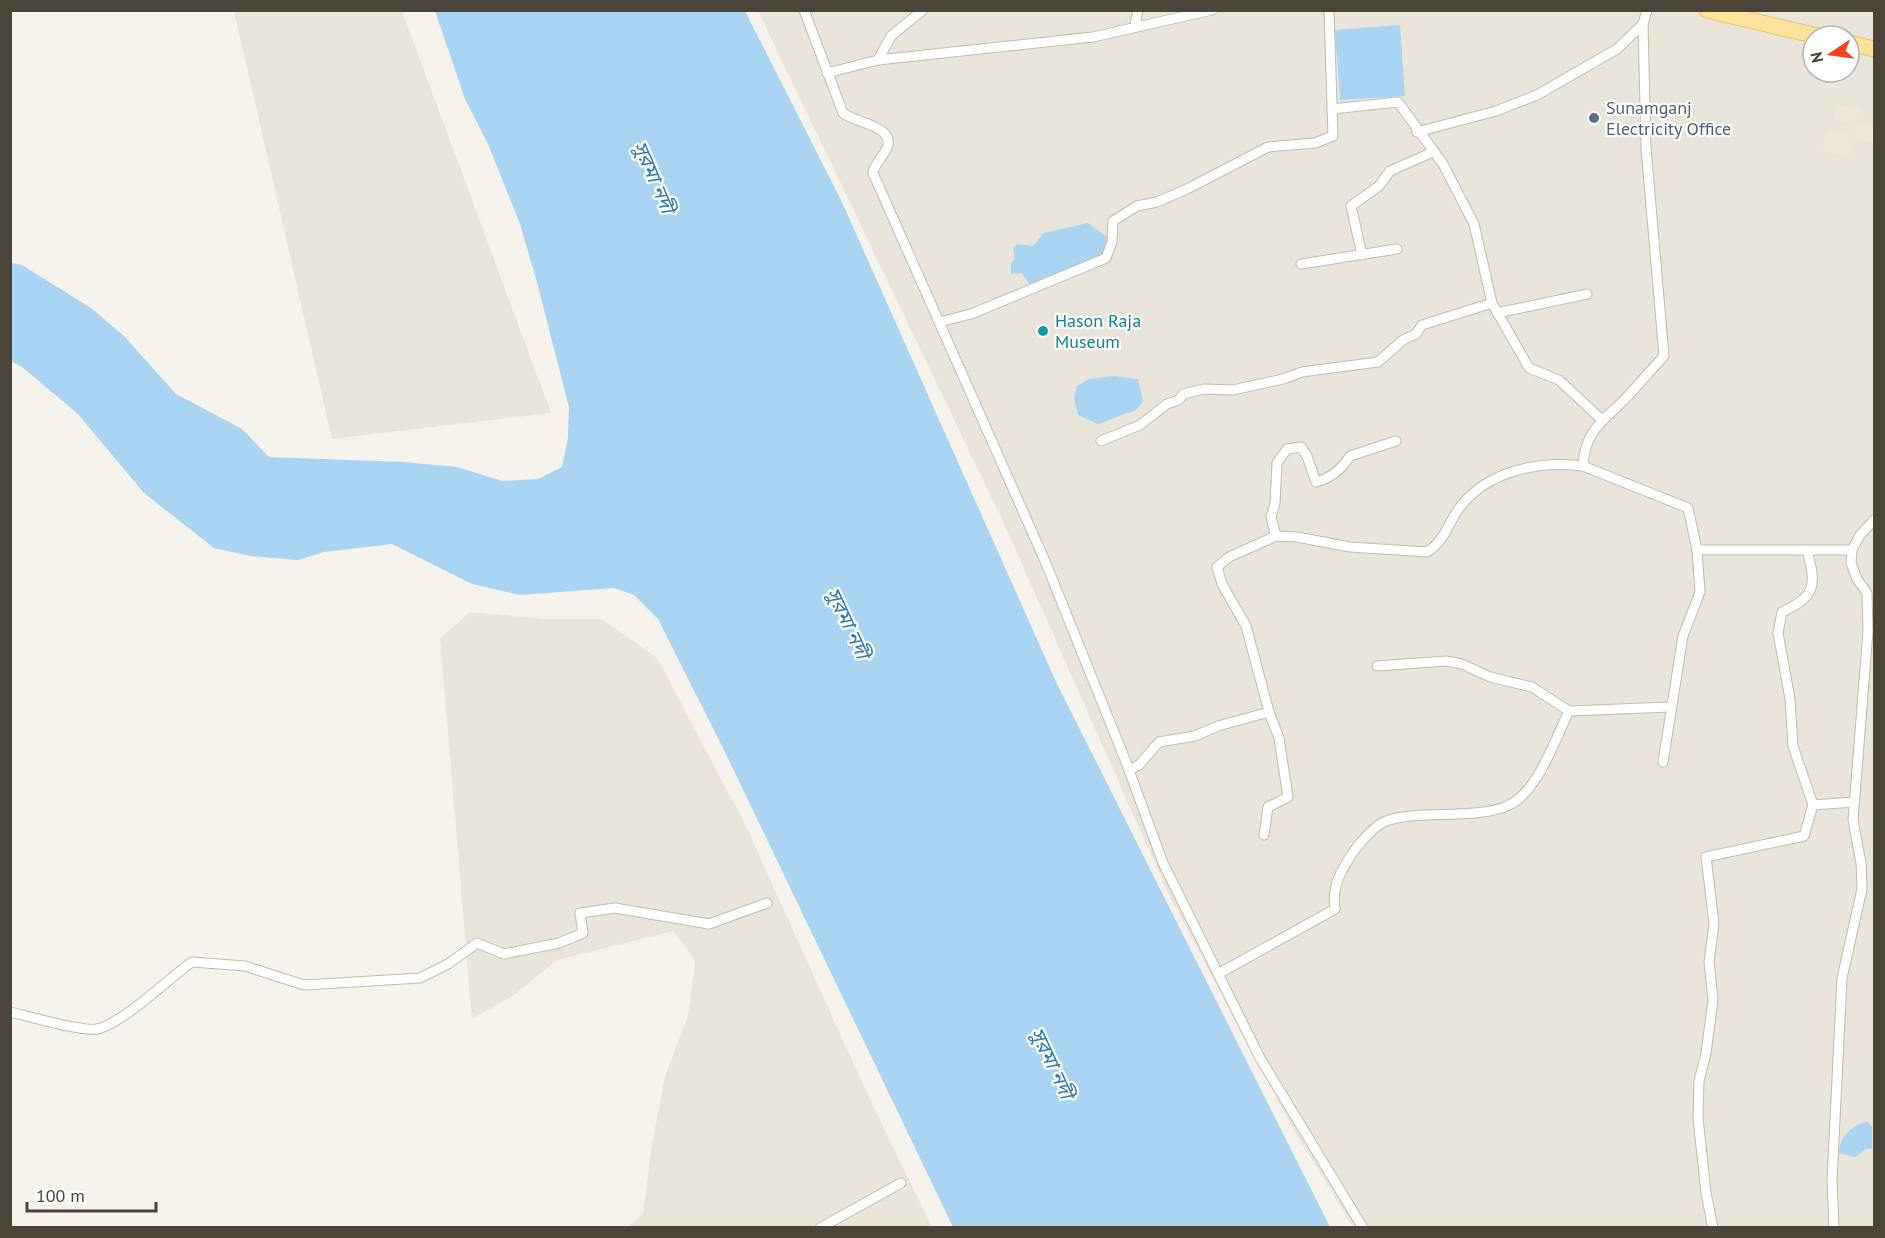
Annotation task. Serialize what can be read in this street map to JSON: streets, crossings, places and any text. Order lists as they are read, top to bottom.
{
  "water": ["সুরমা নদী"],
  "places": ["Sunamganj Electricity Office", "Hason Raja Museum"],
  "scale_bar": "100 m",
  "north": "left"
}
